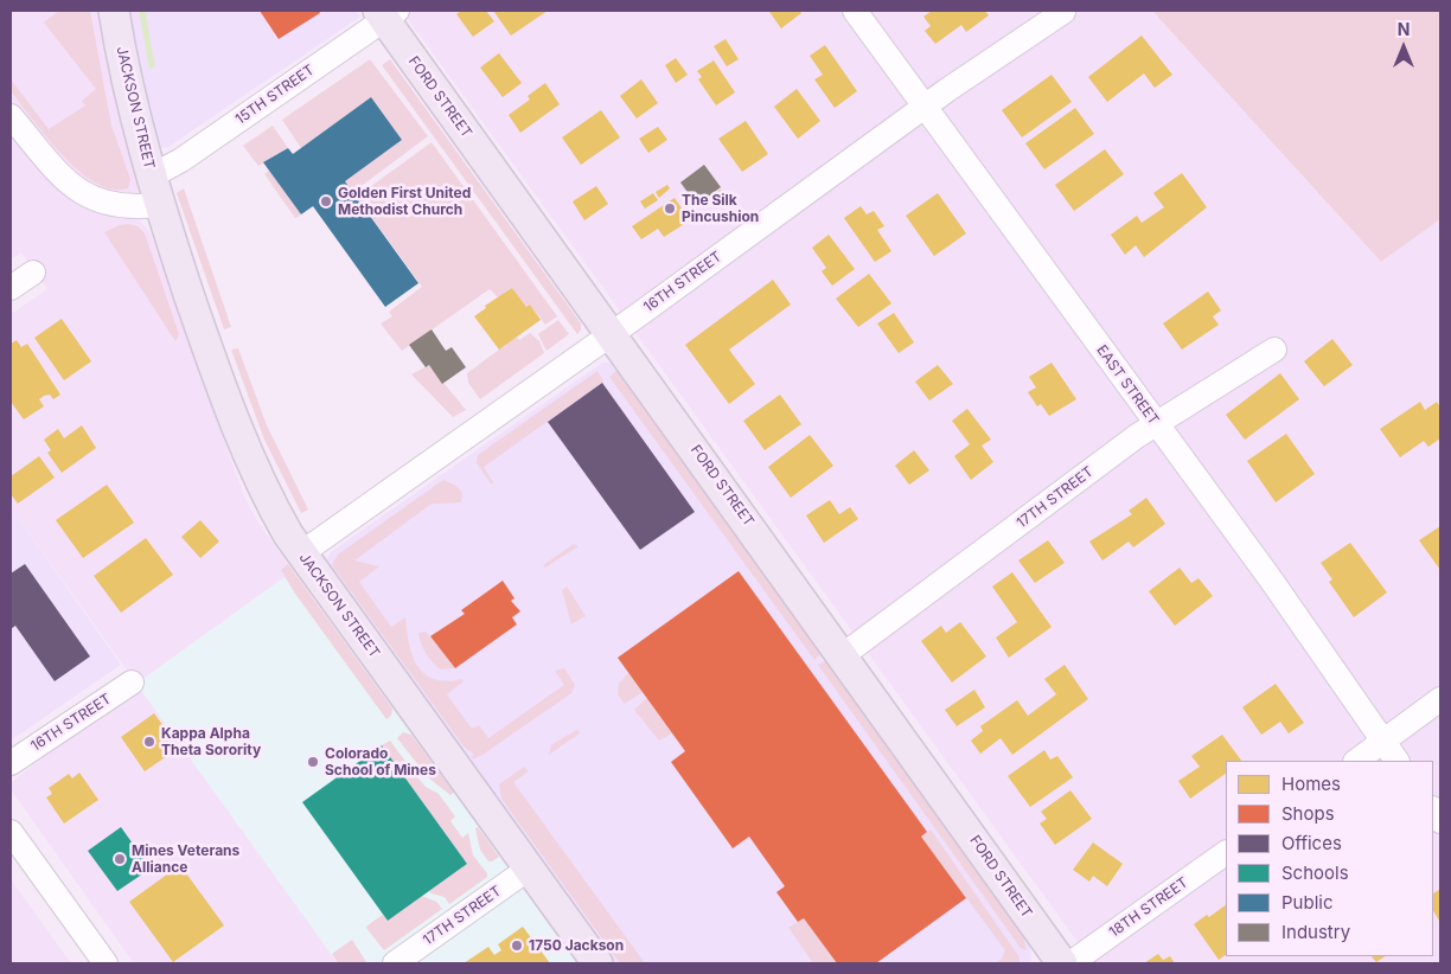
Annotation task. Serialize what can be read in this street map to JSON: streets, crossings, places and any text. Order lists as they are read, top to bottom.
{
  "streets": {
    "main road": ["FORD STREET", "JACKSON STREET"],
    "street": [
      "15TH STREET",
      "16TH STREET",
      "EAST STREET",
      "17TH STREET",
      "18TH STREET"
    ]
  },
  "crossings": [
    ["15TH STREET", "FORD STREET"],
    ["15TH STREET", "JACKSON STREET"],
    ["FORD STREET", "16TH STREET"],
    ["FORD STREET", "17TH STREET"],
    ["JACKSON STREET", "16TH STREET"],
    ["JACKSON STREET", "17TH STREET"],
    ["16TH STREET", "EAST STREET"],
    ["EAST STREET", "17TH STREET"]
  ],
  "places": [
    "Golden First United Methodist Church",
    "The Silk Pincushion",
    "Kappa Alpha Theta Sorority",
    "Colorado School of Mines",
    "Mines Veterans Alliance",
    "1750 Jackson"
  ],
  "legend": [
    "Homes",
    "Shops",
    "Offices",
    "Schools",
    "Public",
    "Industry"
  ],
  "north": "top"
}
